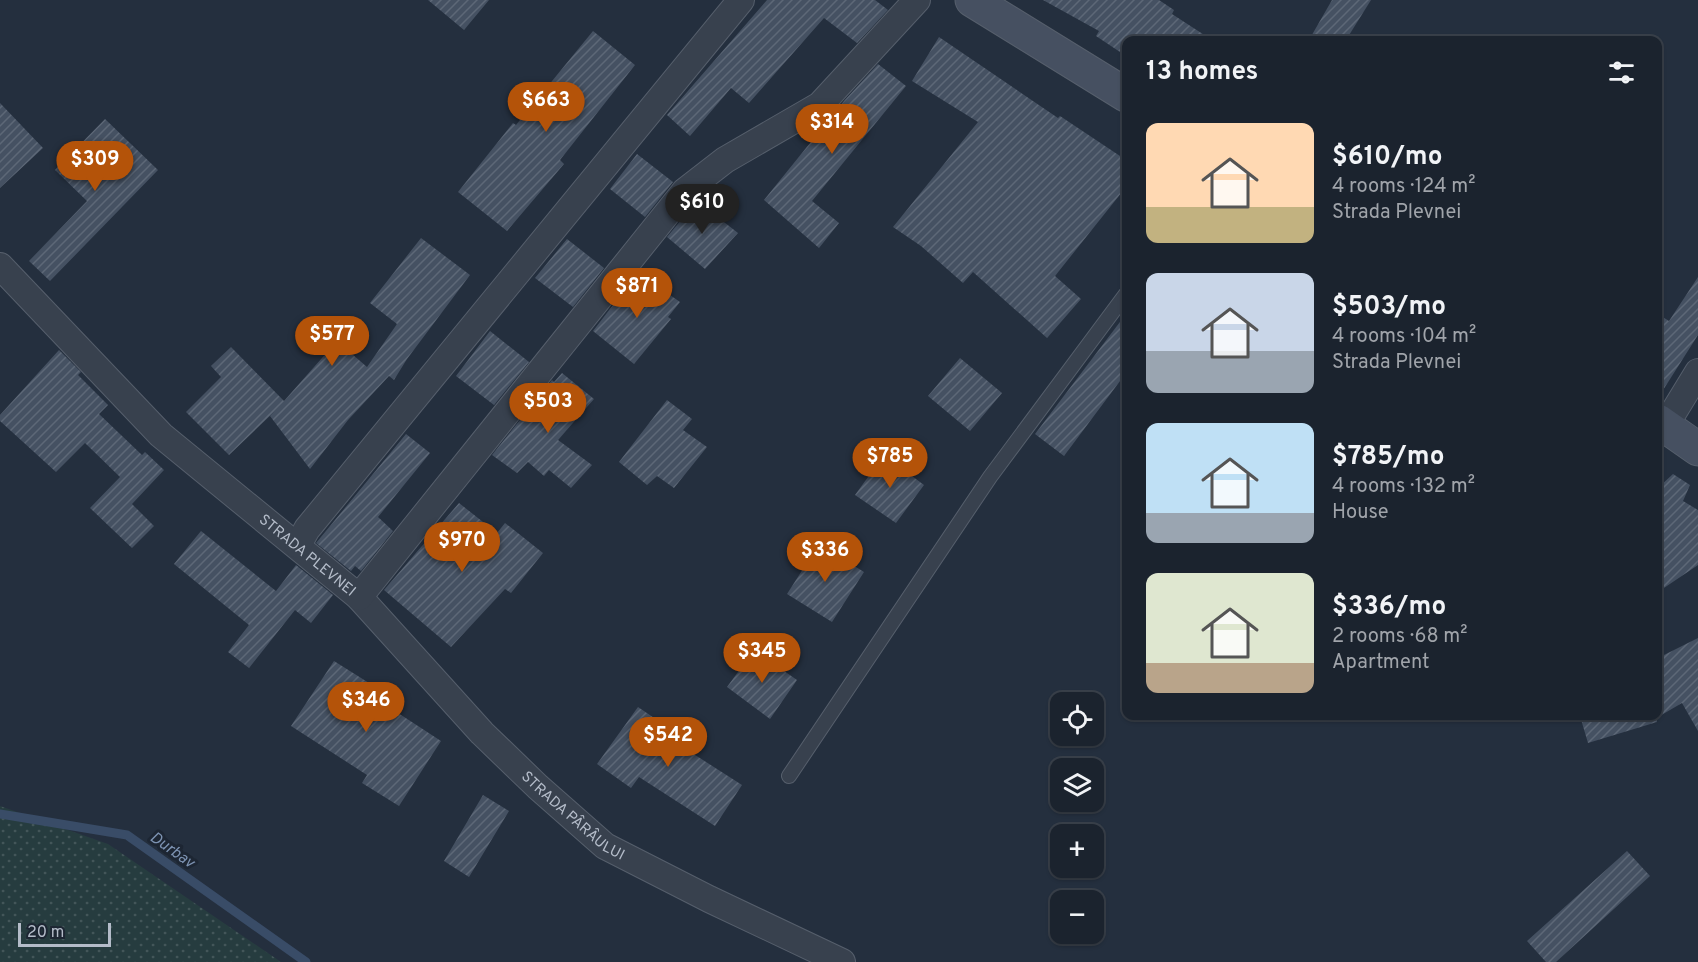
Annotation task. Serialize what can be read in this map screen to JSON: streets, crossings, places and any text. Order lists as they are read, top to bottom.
{
  "streets": {
    "street": ["STRADA PLEVNEI", "STRADA PÂRÂULUI"]
  },
  "crossings": [
    ["STRADA PLEVNEI", "STRADA PÂRÂULUI"]
  ],
  "water": ["Durbav"],
  "scale_bar": "20 m",
  "page": {
    "heading": "13 homes",
    "price": [
      "$663",
      "$314",
      "$309",
      "$610",
      "$871",
      "$577",
      "$503",
      "$785",
      "$970",
      "$336",
      "$345",
      "$346",
      "$542"
    ],
    "list": [
      {
        "name": "$610/mo",
        "note": "4 rooms · 124 m² · Strada Plevnei"
      },
      {
        "name": "$503/mo",
        "note": "4 rooms · 104 m² · Strada Plevnei"
      },
      {
        "name": "$785/mo",
        "note": "4 rooms · 132 m² · House"
      },
      {
        "name": "$336/mo",
        "note": "2 rooms · 68 m² · Apartment"
      }
    ],
    "map_buttons": ["+", "−"],
    "scale": "20 m"
  }
}
